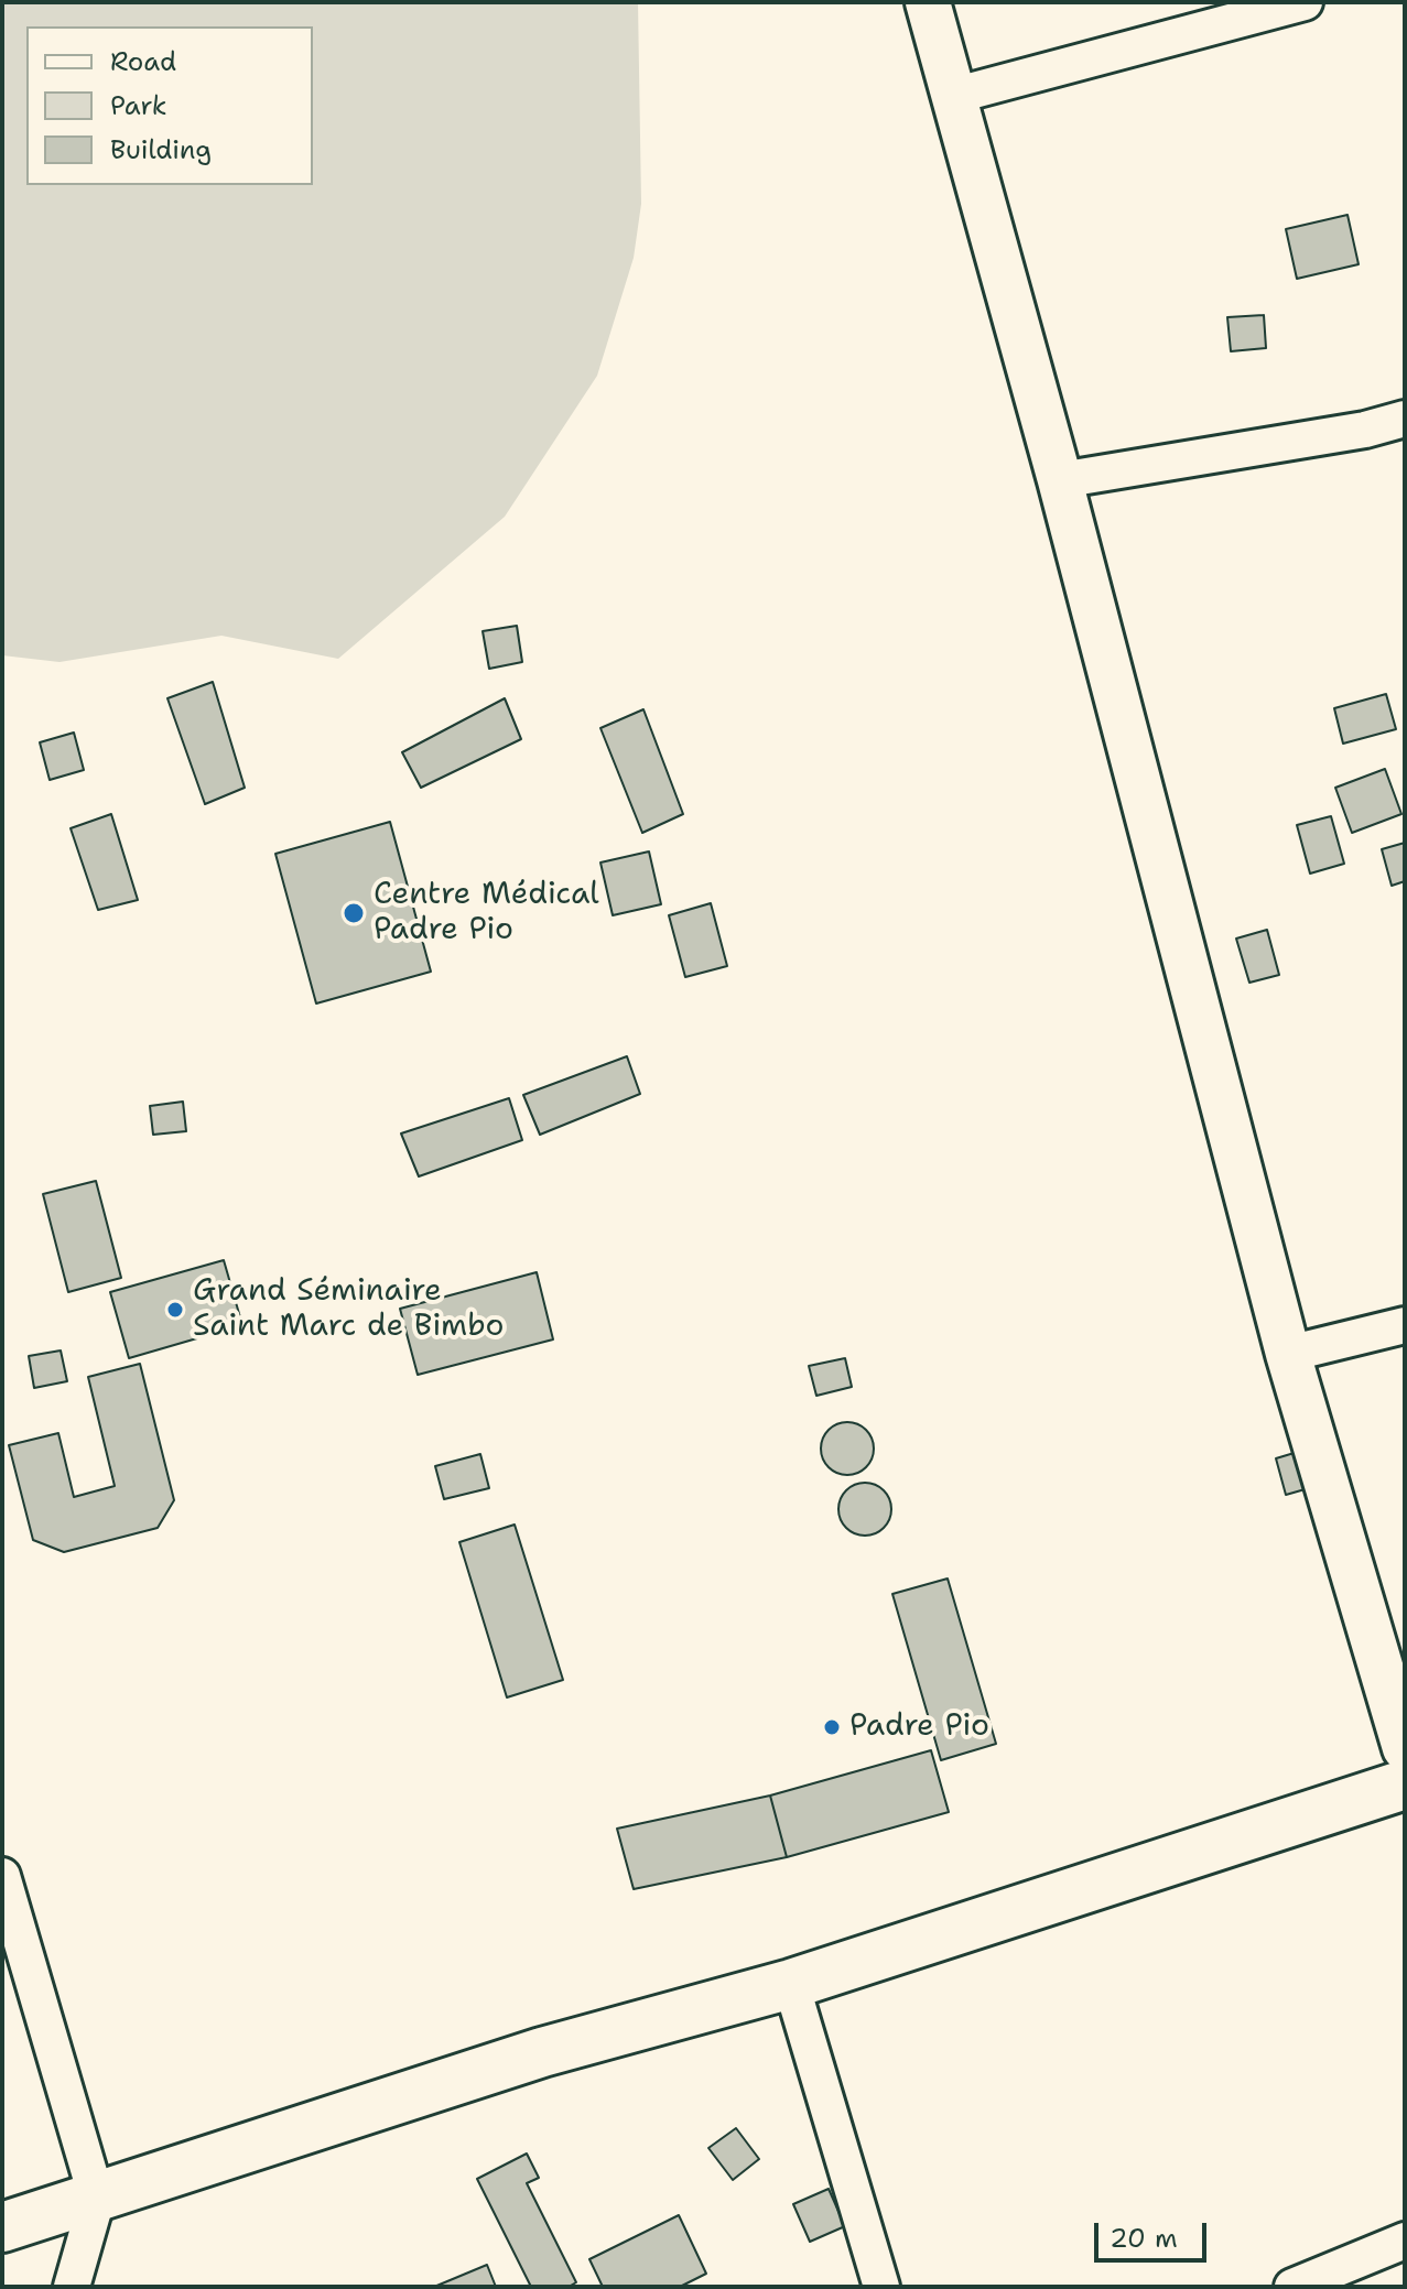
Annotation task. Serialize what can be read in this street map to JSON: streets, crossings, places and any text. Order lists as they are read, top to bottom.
{
  "places": ["Centre Médical Padre Pio", "Grand Séminaire Saint Marc de Bimbo", "Padre Pio"],
  "legend": ["Road", "Park", "Building"],
  "scale_bar": "20 m"
}
